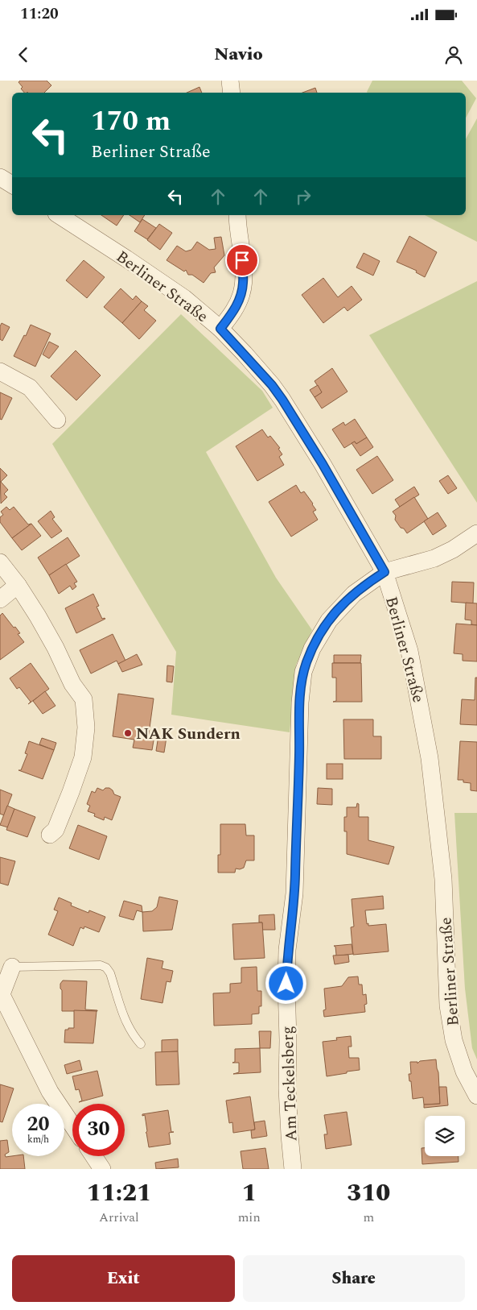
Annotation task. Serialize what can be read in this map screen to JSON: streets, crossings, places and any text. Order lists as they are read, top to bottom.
{
  "streets": {
    "street": ["Berliner Straße", "Am Teckelsberg"]
  },
  "crossings": [
    ["Berliner Straße", "Am Teckelsberg"]
  ],
  "places": ["NAK Sundern"],
  "page": {
    "status": "11:20",
    "header": "Navio",
    "turn": ["170 m", "Berliner Straße"],
    "speed": "20 km/h",
    "limit": "30",
    "eta": [
      "11:21",
      "Arrival",
      "1",
      "min",
      "310",
      "m"
    ],
    "buttons": ["Exit", "Share"]
  }
}
